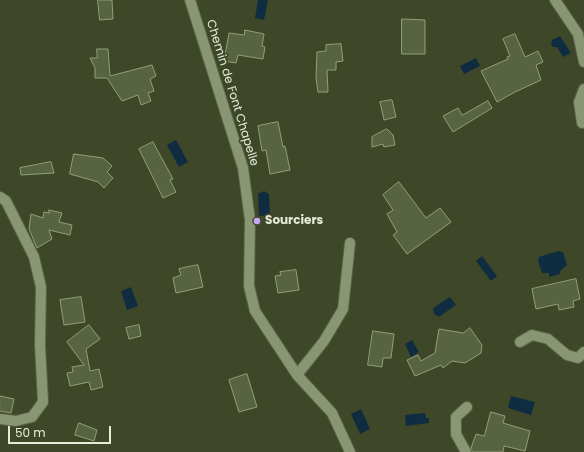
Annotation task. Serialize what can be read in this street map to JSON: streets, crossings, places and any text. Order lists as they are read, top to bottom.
{
  "streets": {
    "street": ["Chemin de Font Chapelle"]
  },
  "places": ["Sourciers"],
  "scale_bar": "50 m"
}
